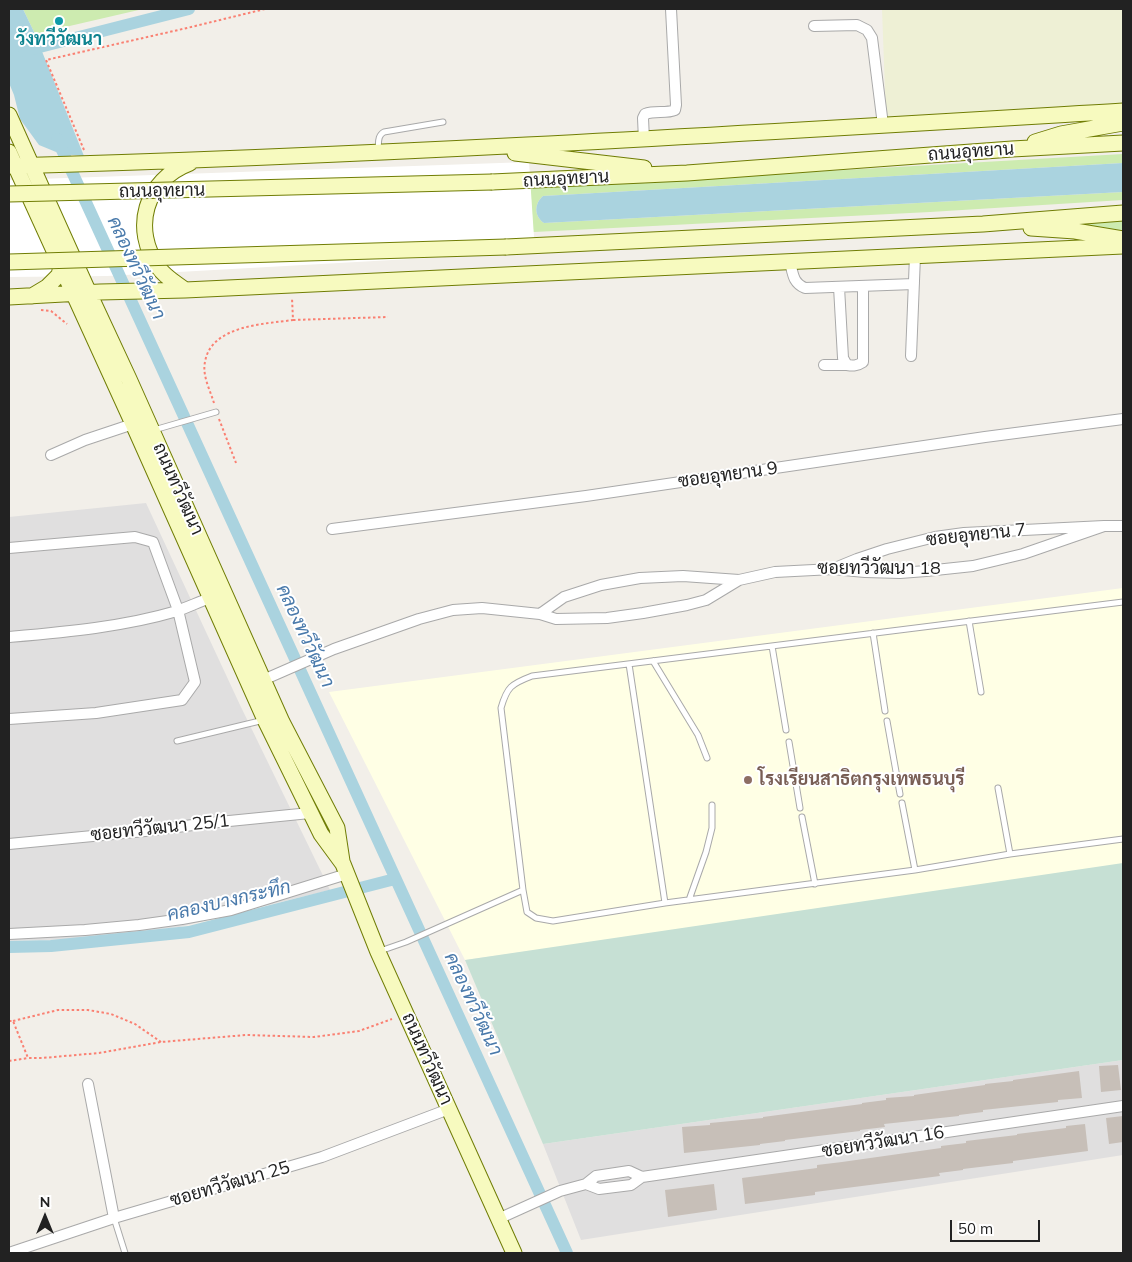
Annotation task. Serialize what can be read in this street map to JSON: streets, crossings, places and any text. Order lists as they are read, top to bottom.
{
  "streets": {
    "main road": ["ถนนอุทยาน", "ถนนทวีวัฒนา"],
    "street": [
      "ซอยอุทยาน 9",
      "ซอยอุทยาน 7",
      "ซอยทวีวัฒนา 18",
      "ซอยทวีวัฒนา 25/1",
      "ซอยทวีวัฒนา 16",
      "ซอยทวีวัฒนา 25"
    ]
  },
  "crossings": [
    ["ถนนอุทยาน", "ถนนทวีวัฒนา"],
    ["ถนนทวีวัฒนา", "ซอยทวีวัฒนา 18"],
    ["ถนนทวีวัฒนา", "ซอยทวีวัฒนา 25/1"],
    ["ถนนทวีวัฒนา", "ซอยทวีวัฒนา 16"],
    ["ถนนทวีวัฒนา", "ซอยทวีวัฒนา 25"],
    ["ซอยอุทยาน 7", "ซอยทวีวัฒนา 18"]
  ],
  "water": ["คลองทวีวัฒนา", "คลองบางกระทึก"],
  "places": ["วังทวีวัฒนา", "โรงเรียนสาธิตกรุงเทพธนบุรี"],
  "scale_bar": "50 m",
  "north": "top"
}
